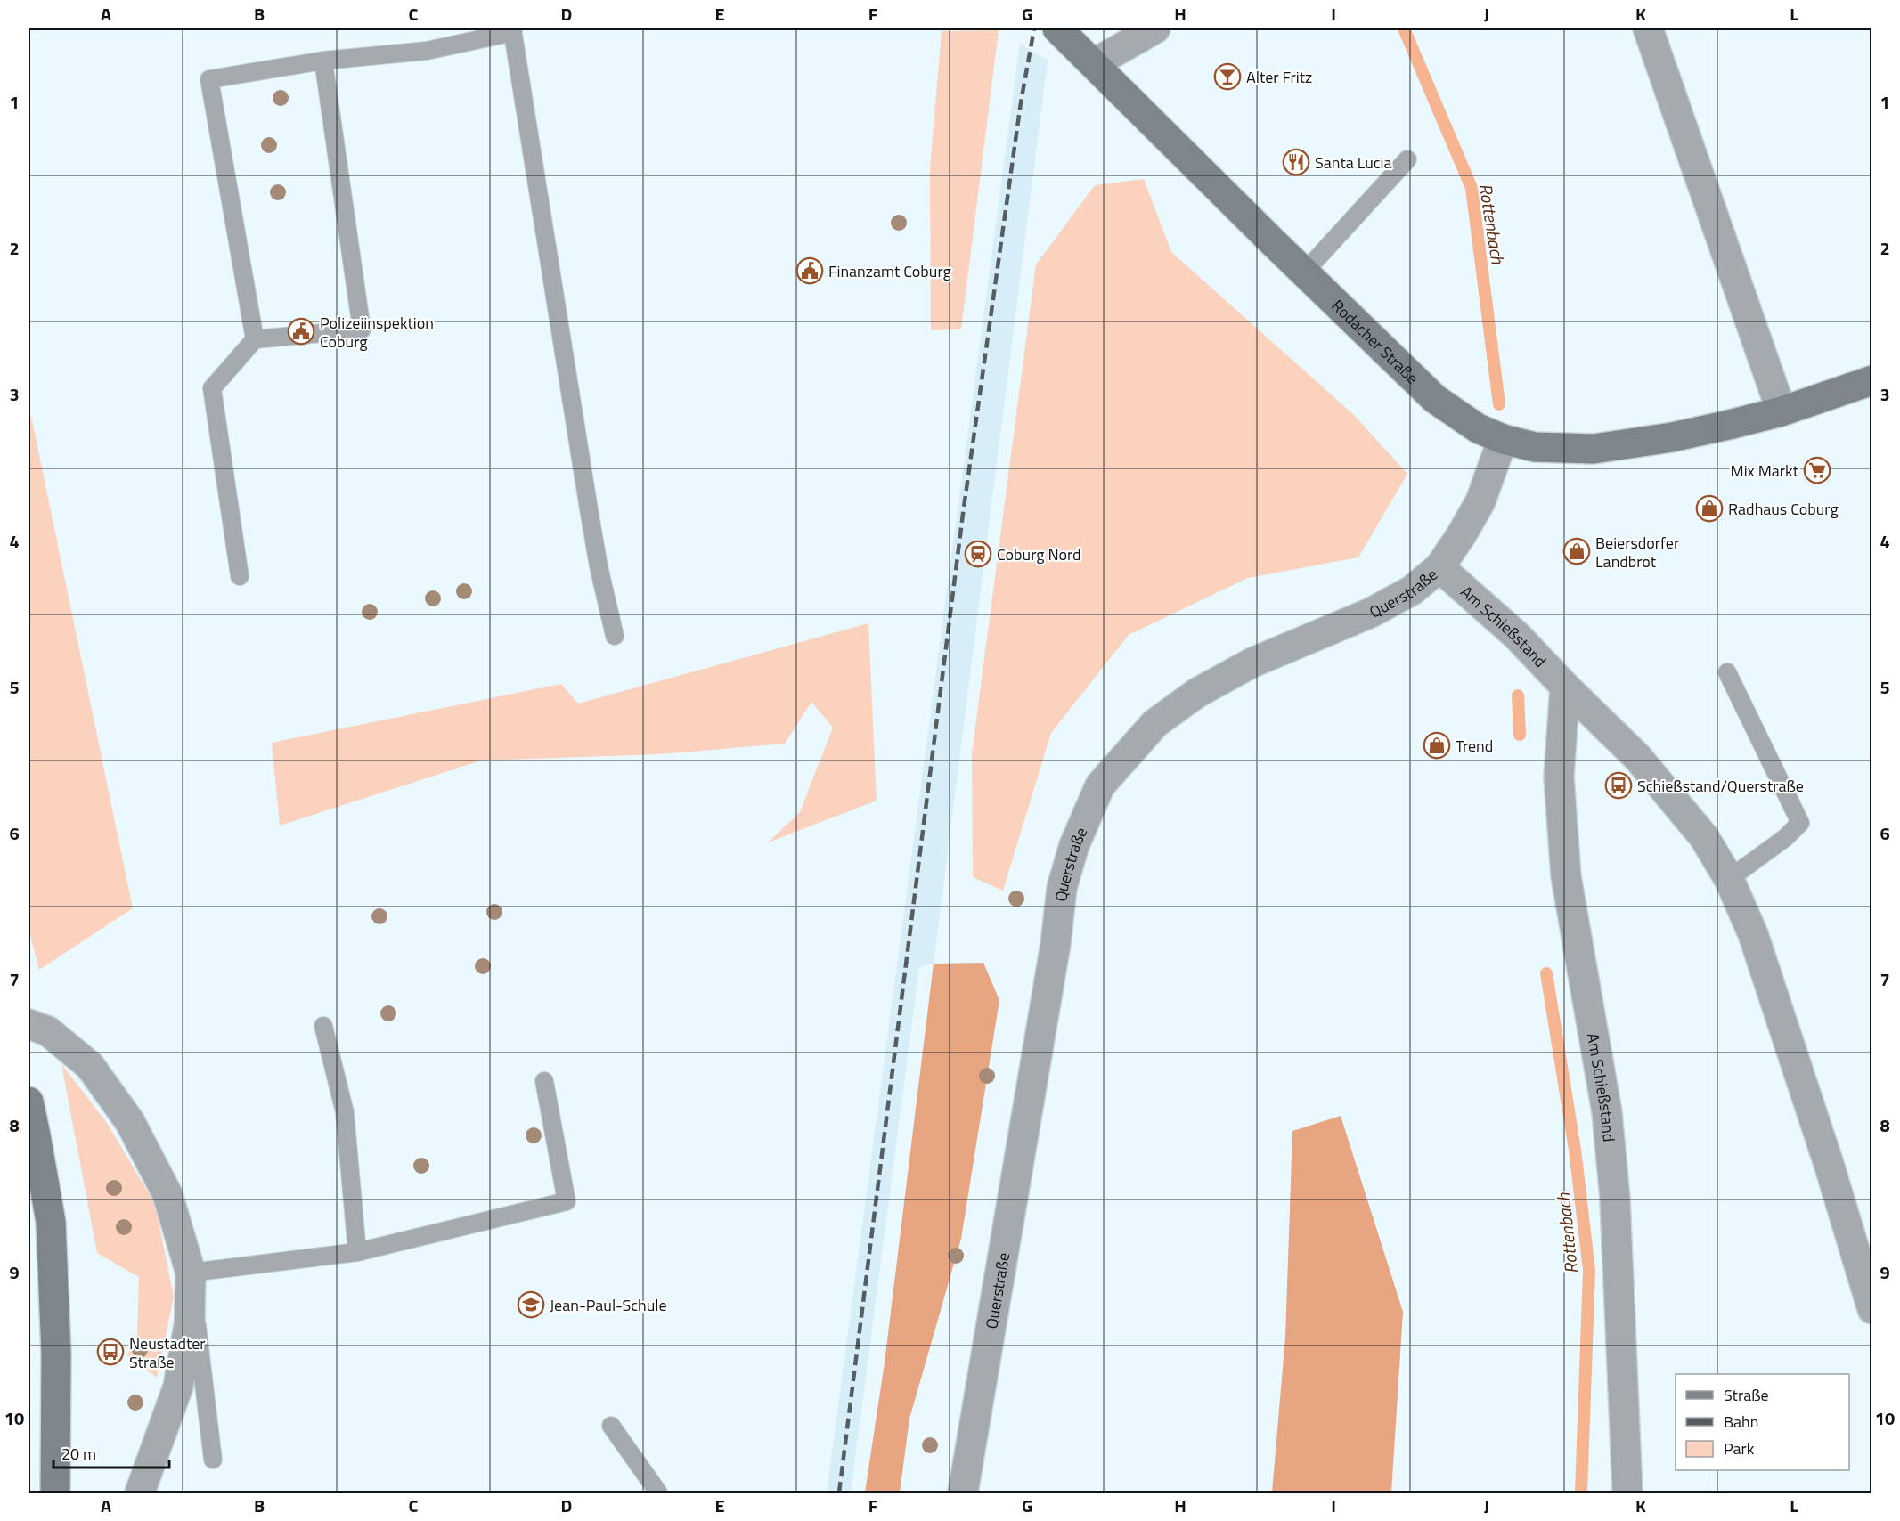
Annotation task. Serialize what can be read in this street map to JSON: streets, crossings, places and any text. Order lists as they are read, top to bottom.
{
  "streets": {
    "street": ["Rodacher Straße", "Querstraße", "Am Schießstand"]
  },
  "crossings": [
    ["Rodacher Straße", "Querstraße"],
    ["Querstraße", "Am Schießstand"]
  ],
  "water": ["Rottenbach"],
  "places": {
    "bar": ["Alter Fritz"],
    "restaurant": ["Santa Lucia"],
    "public building": ["Finanzamt Coburg", "Polizeiinspektion Coburg"],
    "supermarket": ["Mix Markt"],
    "shop": ["Radhaus Coburg", "Beiersdorfer Landbrot", "Trend"],
    "station": ["Coburg Nord"],
    "bus stop": ["Schießstand/Querstraße", "Neustadter Straße"],
    "school or university": ["Jean-Paul-Schule"]
  },
  "legend": ["Straße", "Bahn", "Park"],
  "scale_bar": "20 m",
  "grid": {
    "columns": [
      "A",
      "B",
      "C",
      "D",
      "E",
      "F",
      "G",
      "H",
      "I",
      "J",
      "K",
      "L"
    ],
    "rows": [
      "1",
      "2",
      "3",
      "4",
      "5",
      "6",
      "7",
      "8",
      "9",
      "10"
    ]
  }
}
